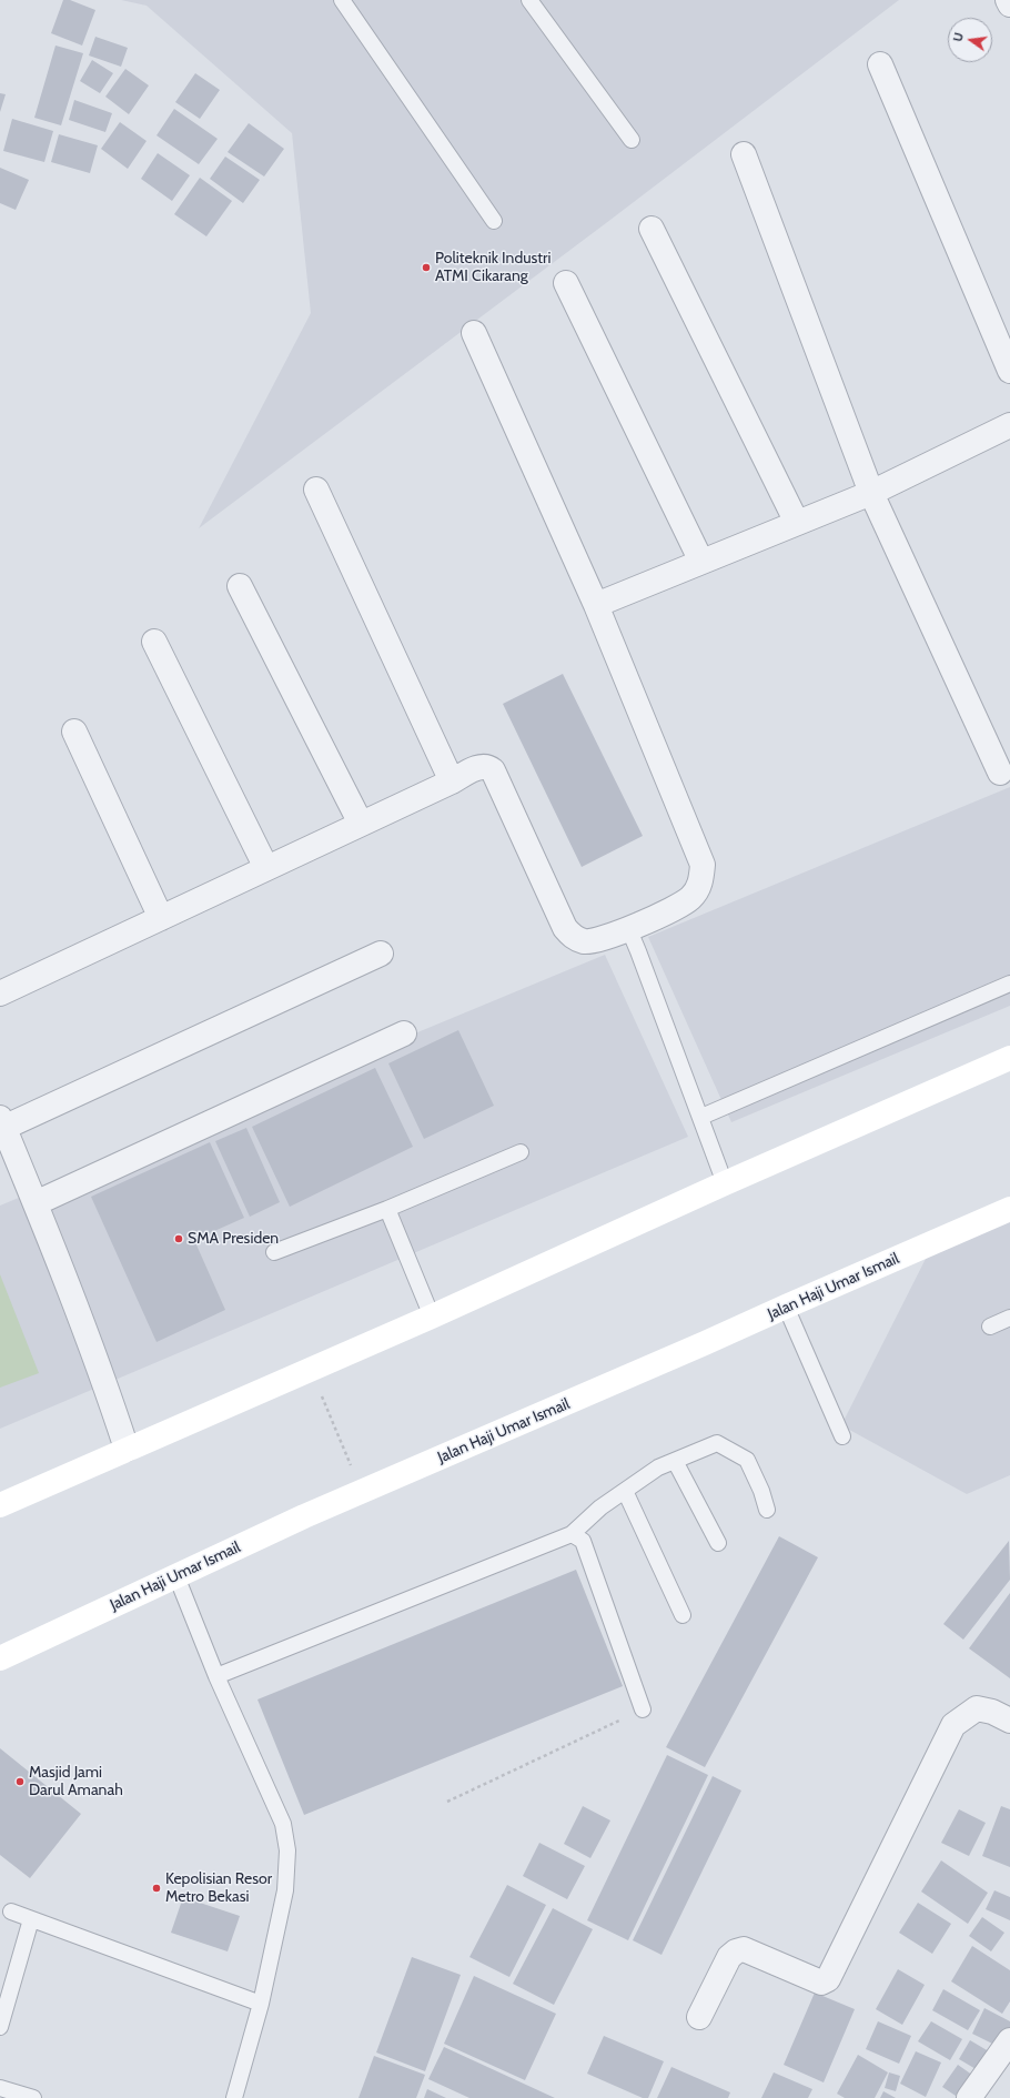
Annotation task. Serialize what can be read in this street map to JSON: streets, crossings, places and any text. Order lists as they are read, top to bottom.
{
  "streets": {
    "main road": ["Jalan Haji Umar Ismail"]
  },
  "places": [
    "Politeknik Industri ATMI Cikarang",
    "SMA Presiden",
    "Masjid Jami Darul Amanah",
    "Kepolisian Resor Metro Bekasi"
  ],
  "north": "left"
}
